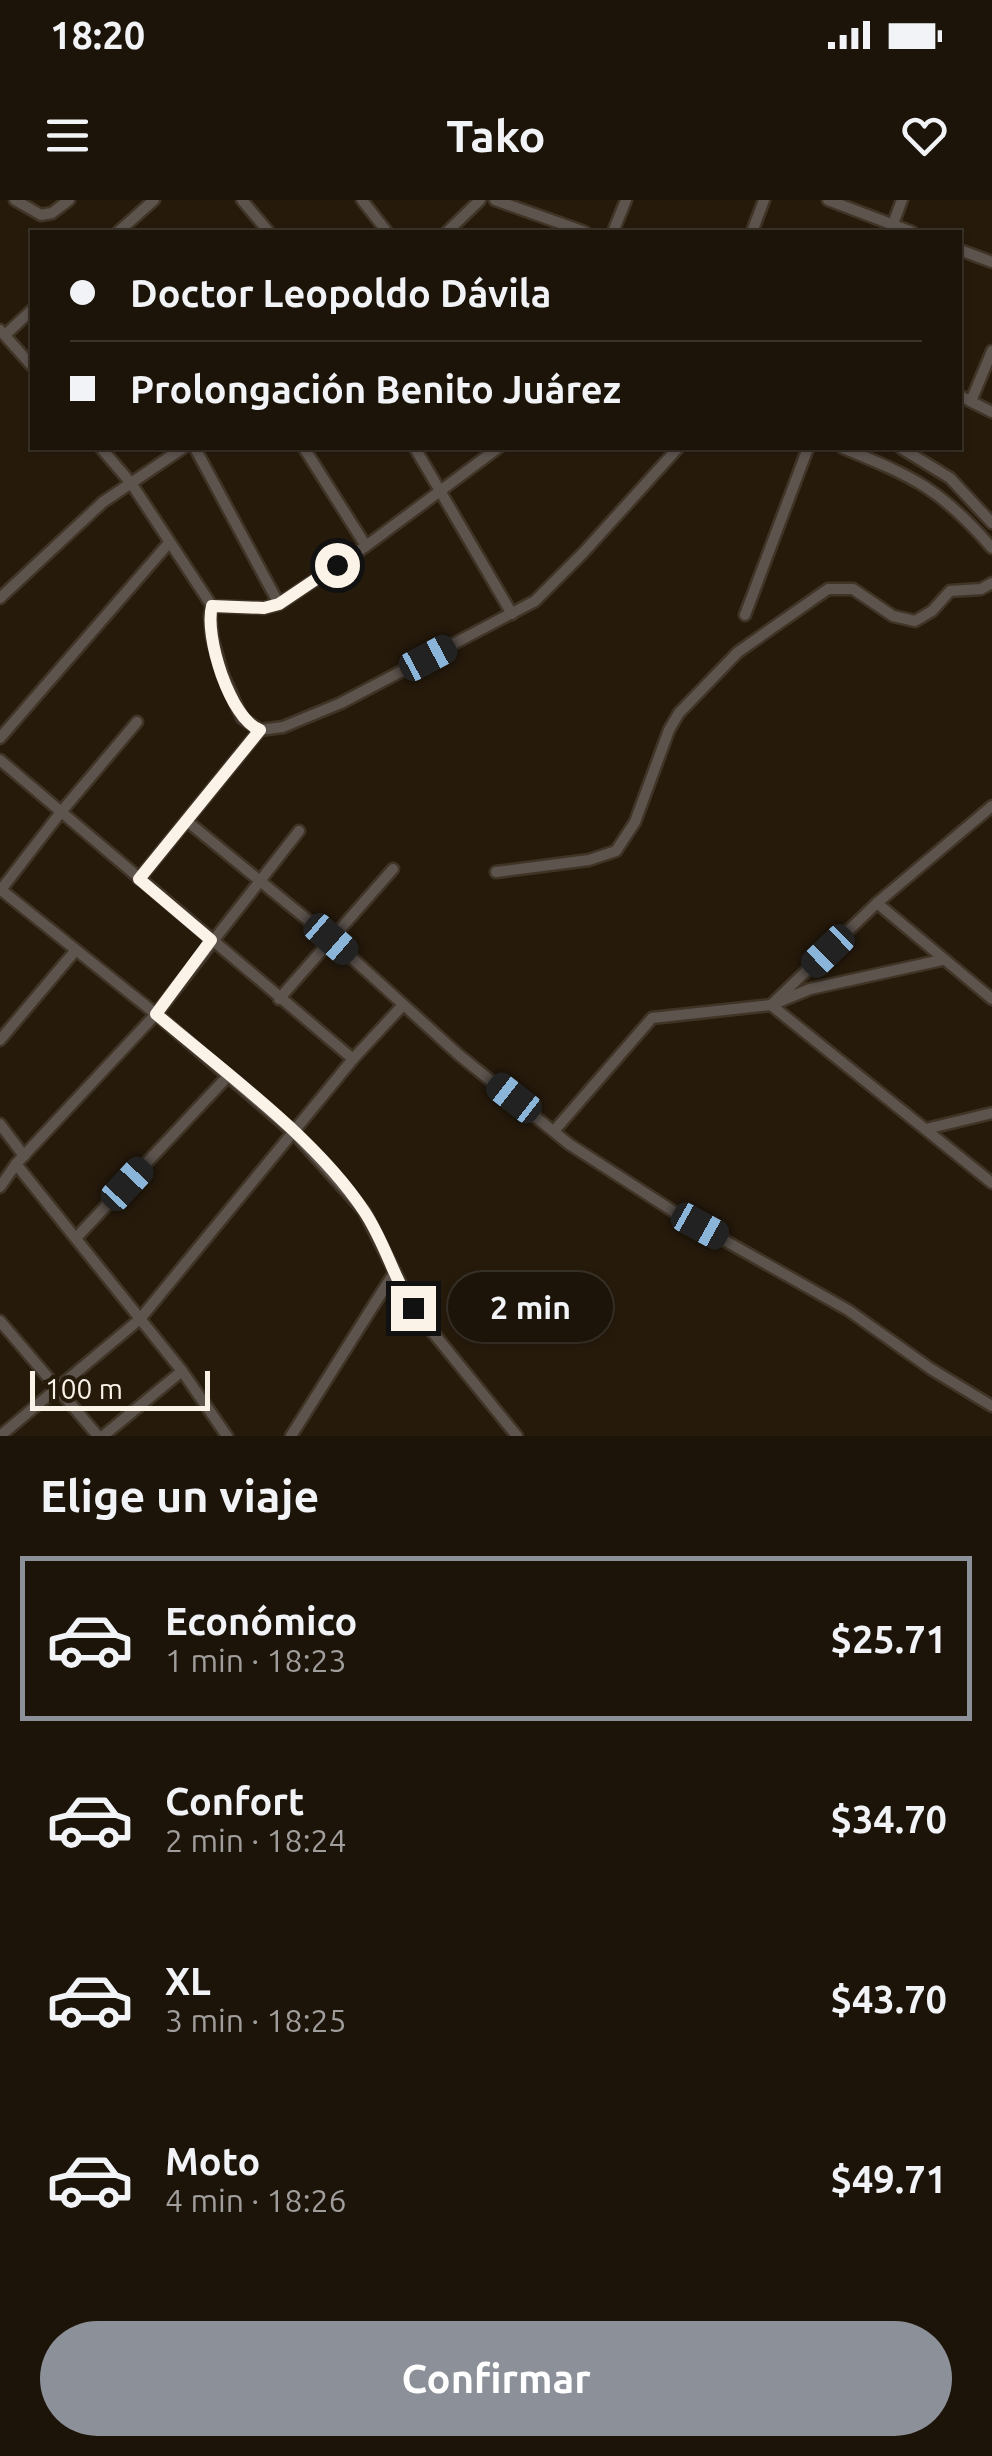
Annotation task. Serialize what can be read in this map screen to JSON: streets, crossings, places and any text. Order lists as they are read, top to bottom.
{
  "scale_bar": "100 m",
  "page": {
    "status": "18:20",
    "header": "Tako",
    "banner": ["Doctor Leopoldo Dávila", "Prolongación Benito Juárez"],
    "bubble": "2 min",
    "scale": "100 m",
    "heading": "Elige un viaje",
    "list": [
      {
        "name": "Económico",
        "note": "1 min · 18:23",
        "value": "$25.71"
      },
      {
        "name": "Confort",
        "note": "2 min · 18:24",
        "value": "$34.70"
      },
      {
        "name": "XL",
        "note": "3 min · 18:25",
        "value": "$43.70"
      },
      {
        "name": "Moto",
        "note": "4 min · 18:26",
        "value": "$49.71"
      }
    ],
    "buttons": "Confirmar"
  }
}
